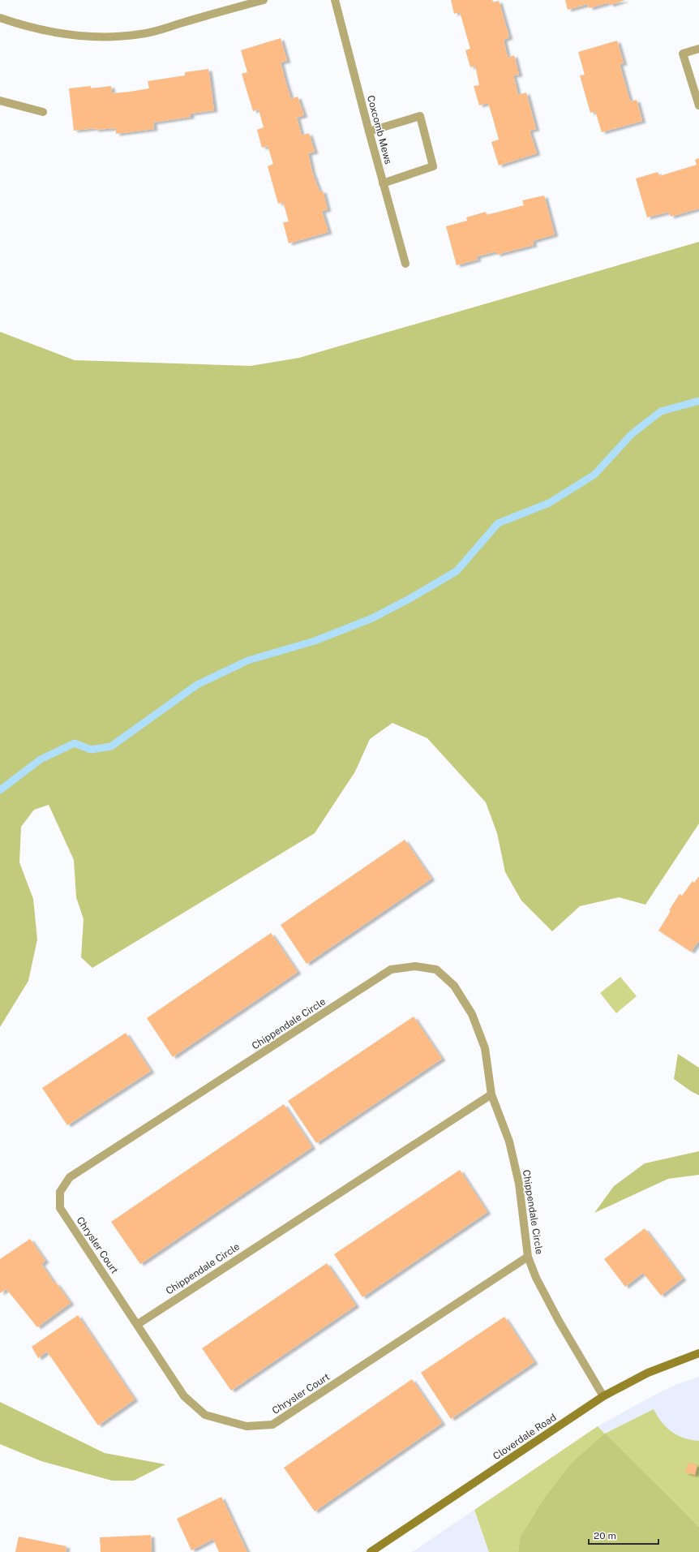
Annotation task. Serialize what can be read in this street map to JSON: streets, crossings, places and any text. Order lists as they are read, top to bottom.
{
  "streets": {
    "street": [
      "Coxcomb Mews",
      "Chippendale Circle",
      "Chrysler Court",
      "Cloverdale Road"
    ]
  },
  "crossings": [
    ["Chippendale Circle", "Chrysler Court"],
    ["Chippendale Circle", "Cloverdale Road"]
  ],
  "scale_bar": "20 m"
}
